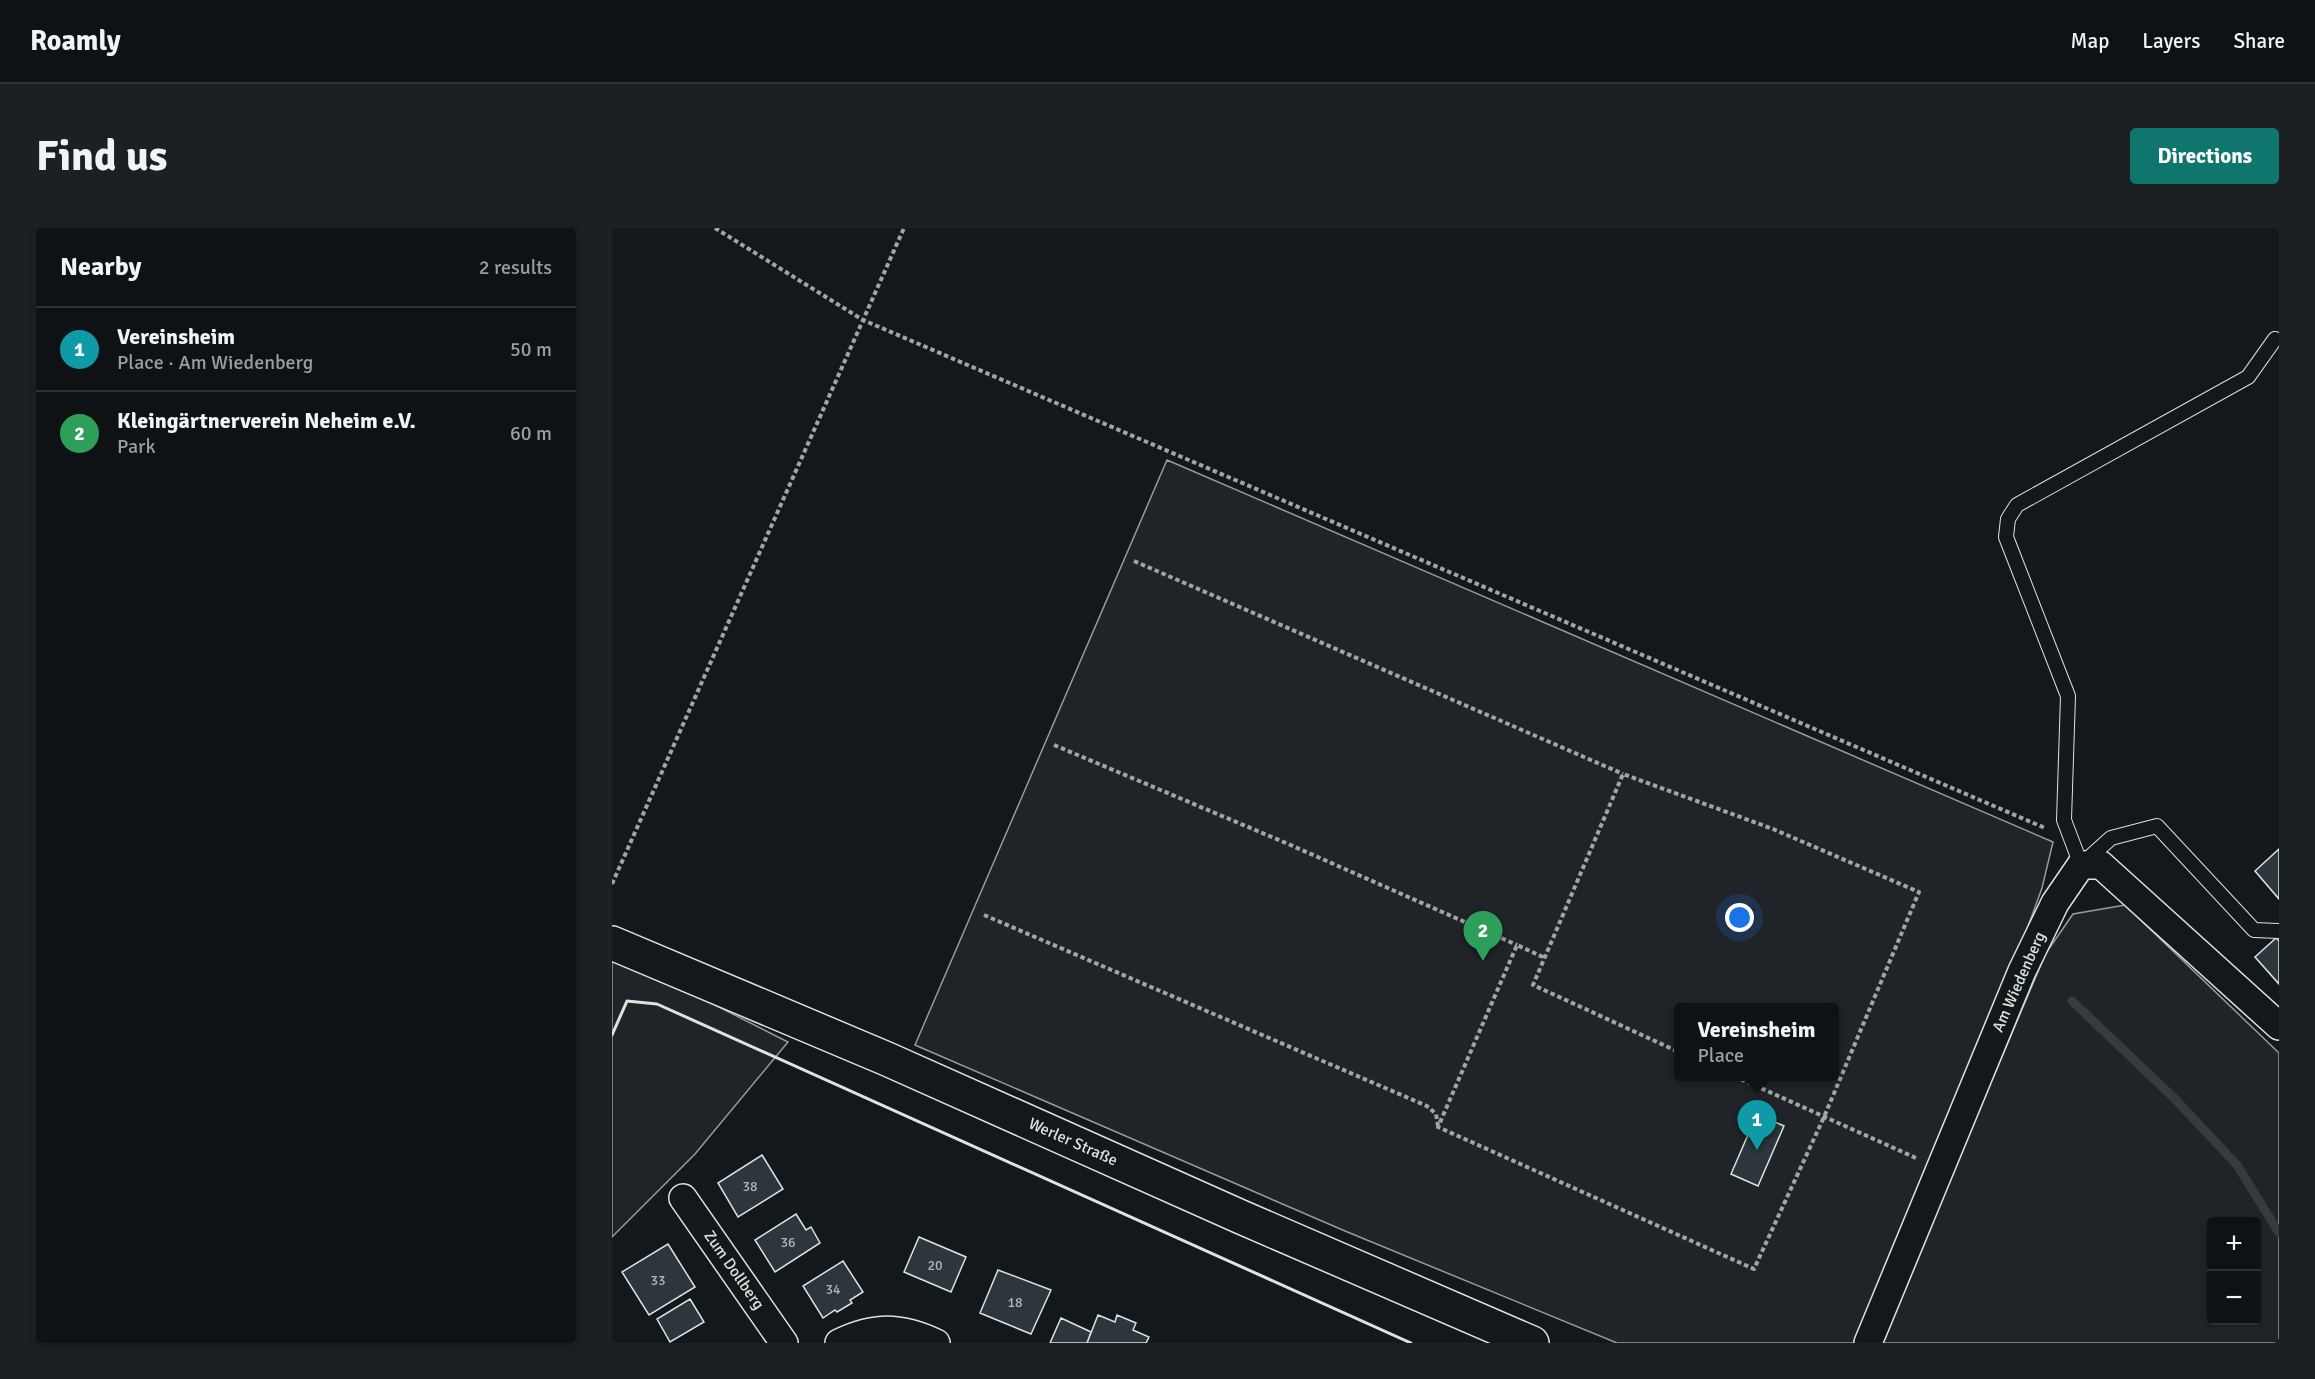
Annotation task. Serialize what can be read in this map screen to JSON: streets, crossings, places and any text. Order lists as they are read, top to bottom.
{
  "streets": {
    "main road": ["Werler Straße"],
    "street": ["Am Wiedenberg", "Zum Dollberg"]
  },
  "house_numbers": [
    "38",
    "36",
    "20",
    "33",
    "34",
    "18"
  ],
  "page": {
    "header": "Roamly",
    "nav": ["Map", "Layers", "Share"],
    "buttons": "Directions",
    "title": "Find us",
    "heading": ["Nearby", "2 results"],
    "list": [
      {
        "mark": "1",
        "name": "Vereinsheim",
        "note": "Place · Am Wiedenberg",
        "value": "50 m"
      },
      {
        "mark": "2",
        "name": "Kleingärtnerverein Neheim e.V.",
        "note": "Park",
        "value": "60 m"
      }
    ],
    "pins": ["2", "1"],
    "popup": ["Vereinsheim", "Place"],
    "map_buttons": ["+", "−"]
  }
}
